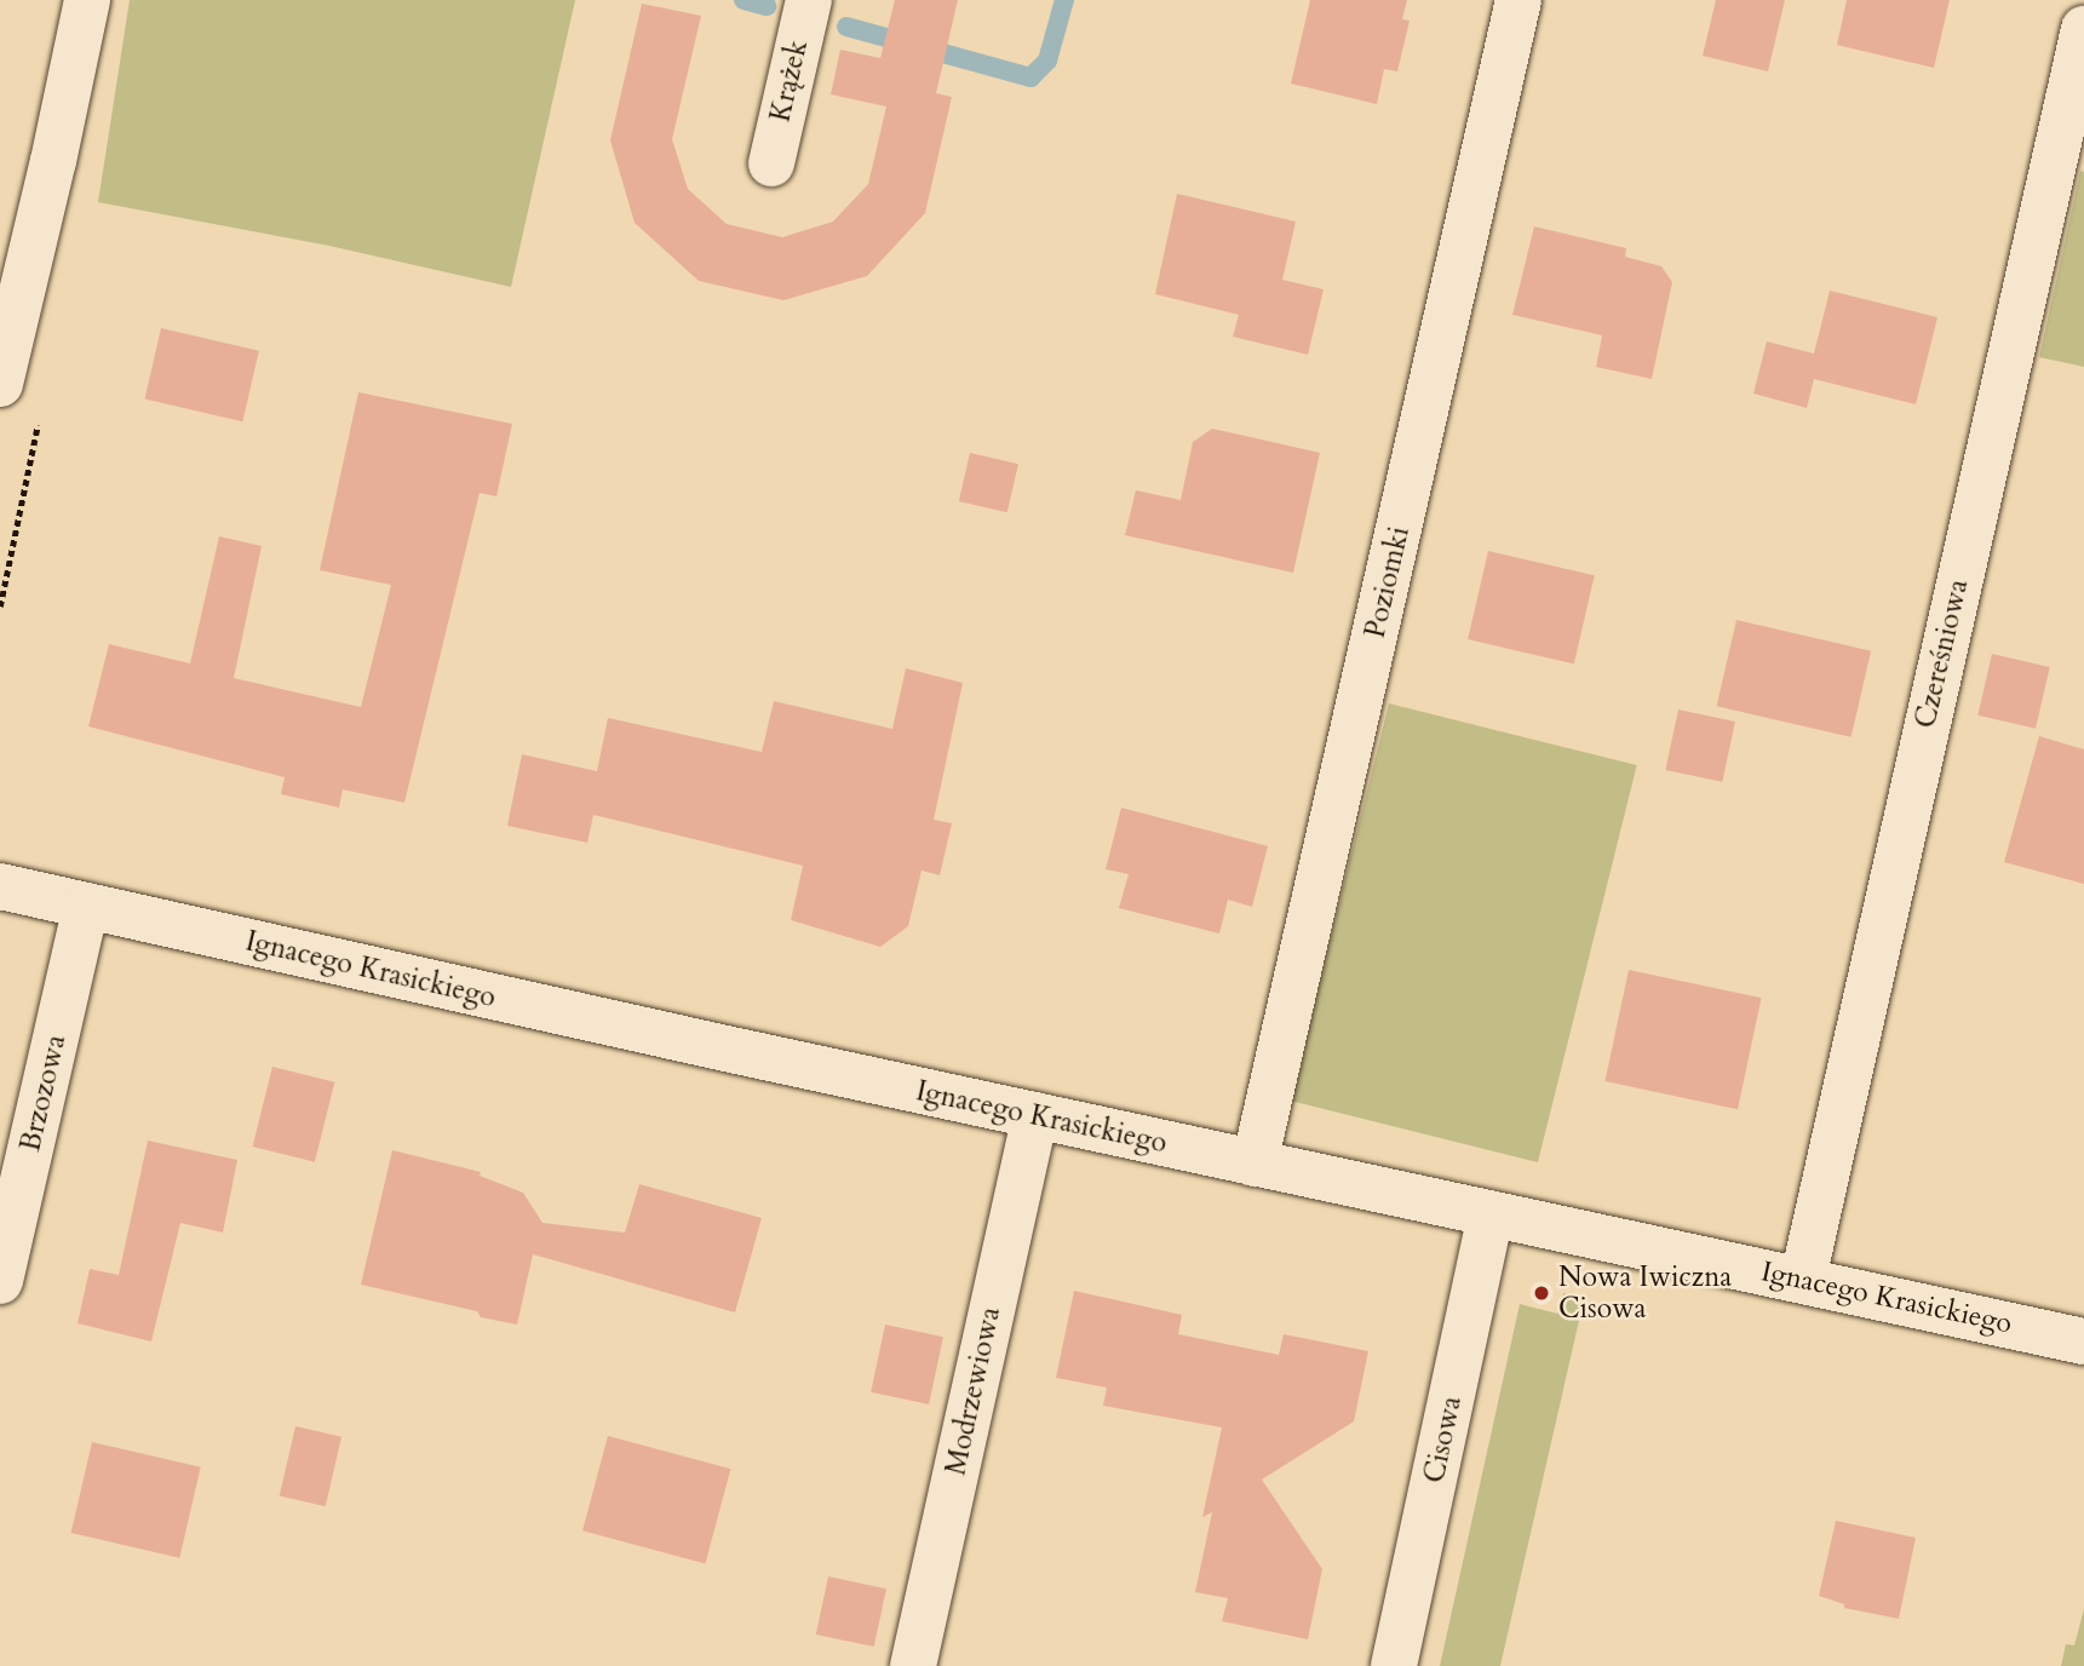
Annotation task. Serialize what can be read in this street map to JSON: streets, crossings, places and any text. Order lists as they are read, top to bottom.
{
  "streets": {
    "street": [
      "Krążek",
      "Poziomki",
      "Czereśniowa",
      "Ignacego Krasickiego",
      "Brzozowa",
      "Modrzewiowa",
      "Cisowa"
    ]
  },
  "crossings": [
    ["Poziomki", "Ignacego Krasickiego"],
    ["Czereśniowa", "Ignacego Krasickiego"],
    ["Ignacego Krasickiego", "Brzozowa"],
    ["Ignacego Krasickiego", "Modrzewiowa"],
    ["Ignacego Krasickiego", "Cisowa"]
  ],
  "places": ["Nowa Iwiczna Cisowa"]
}
